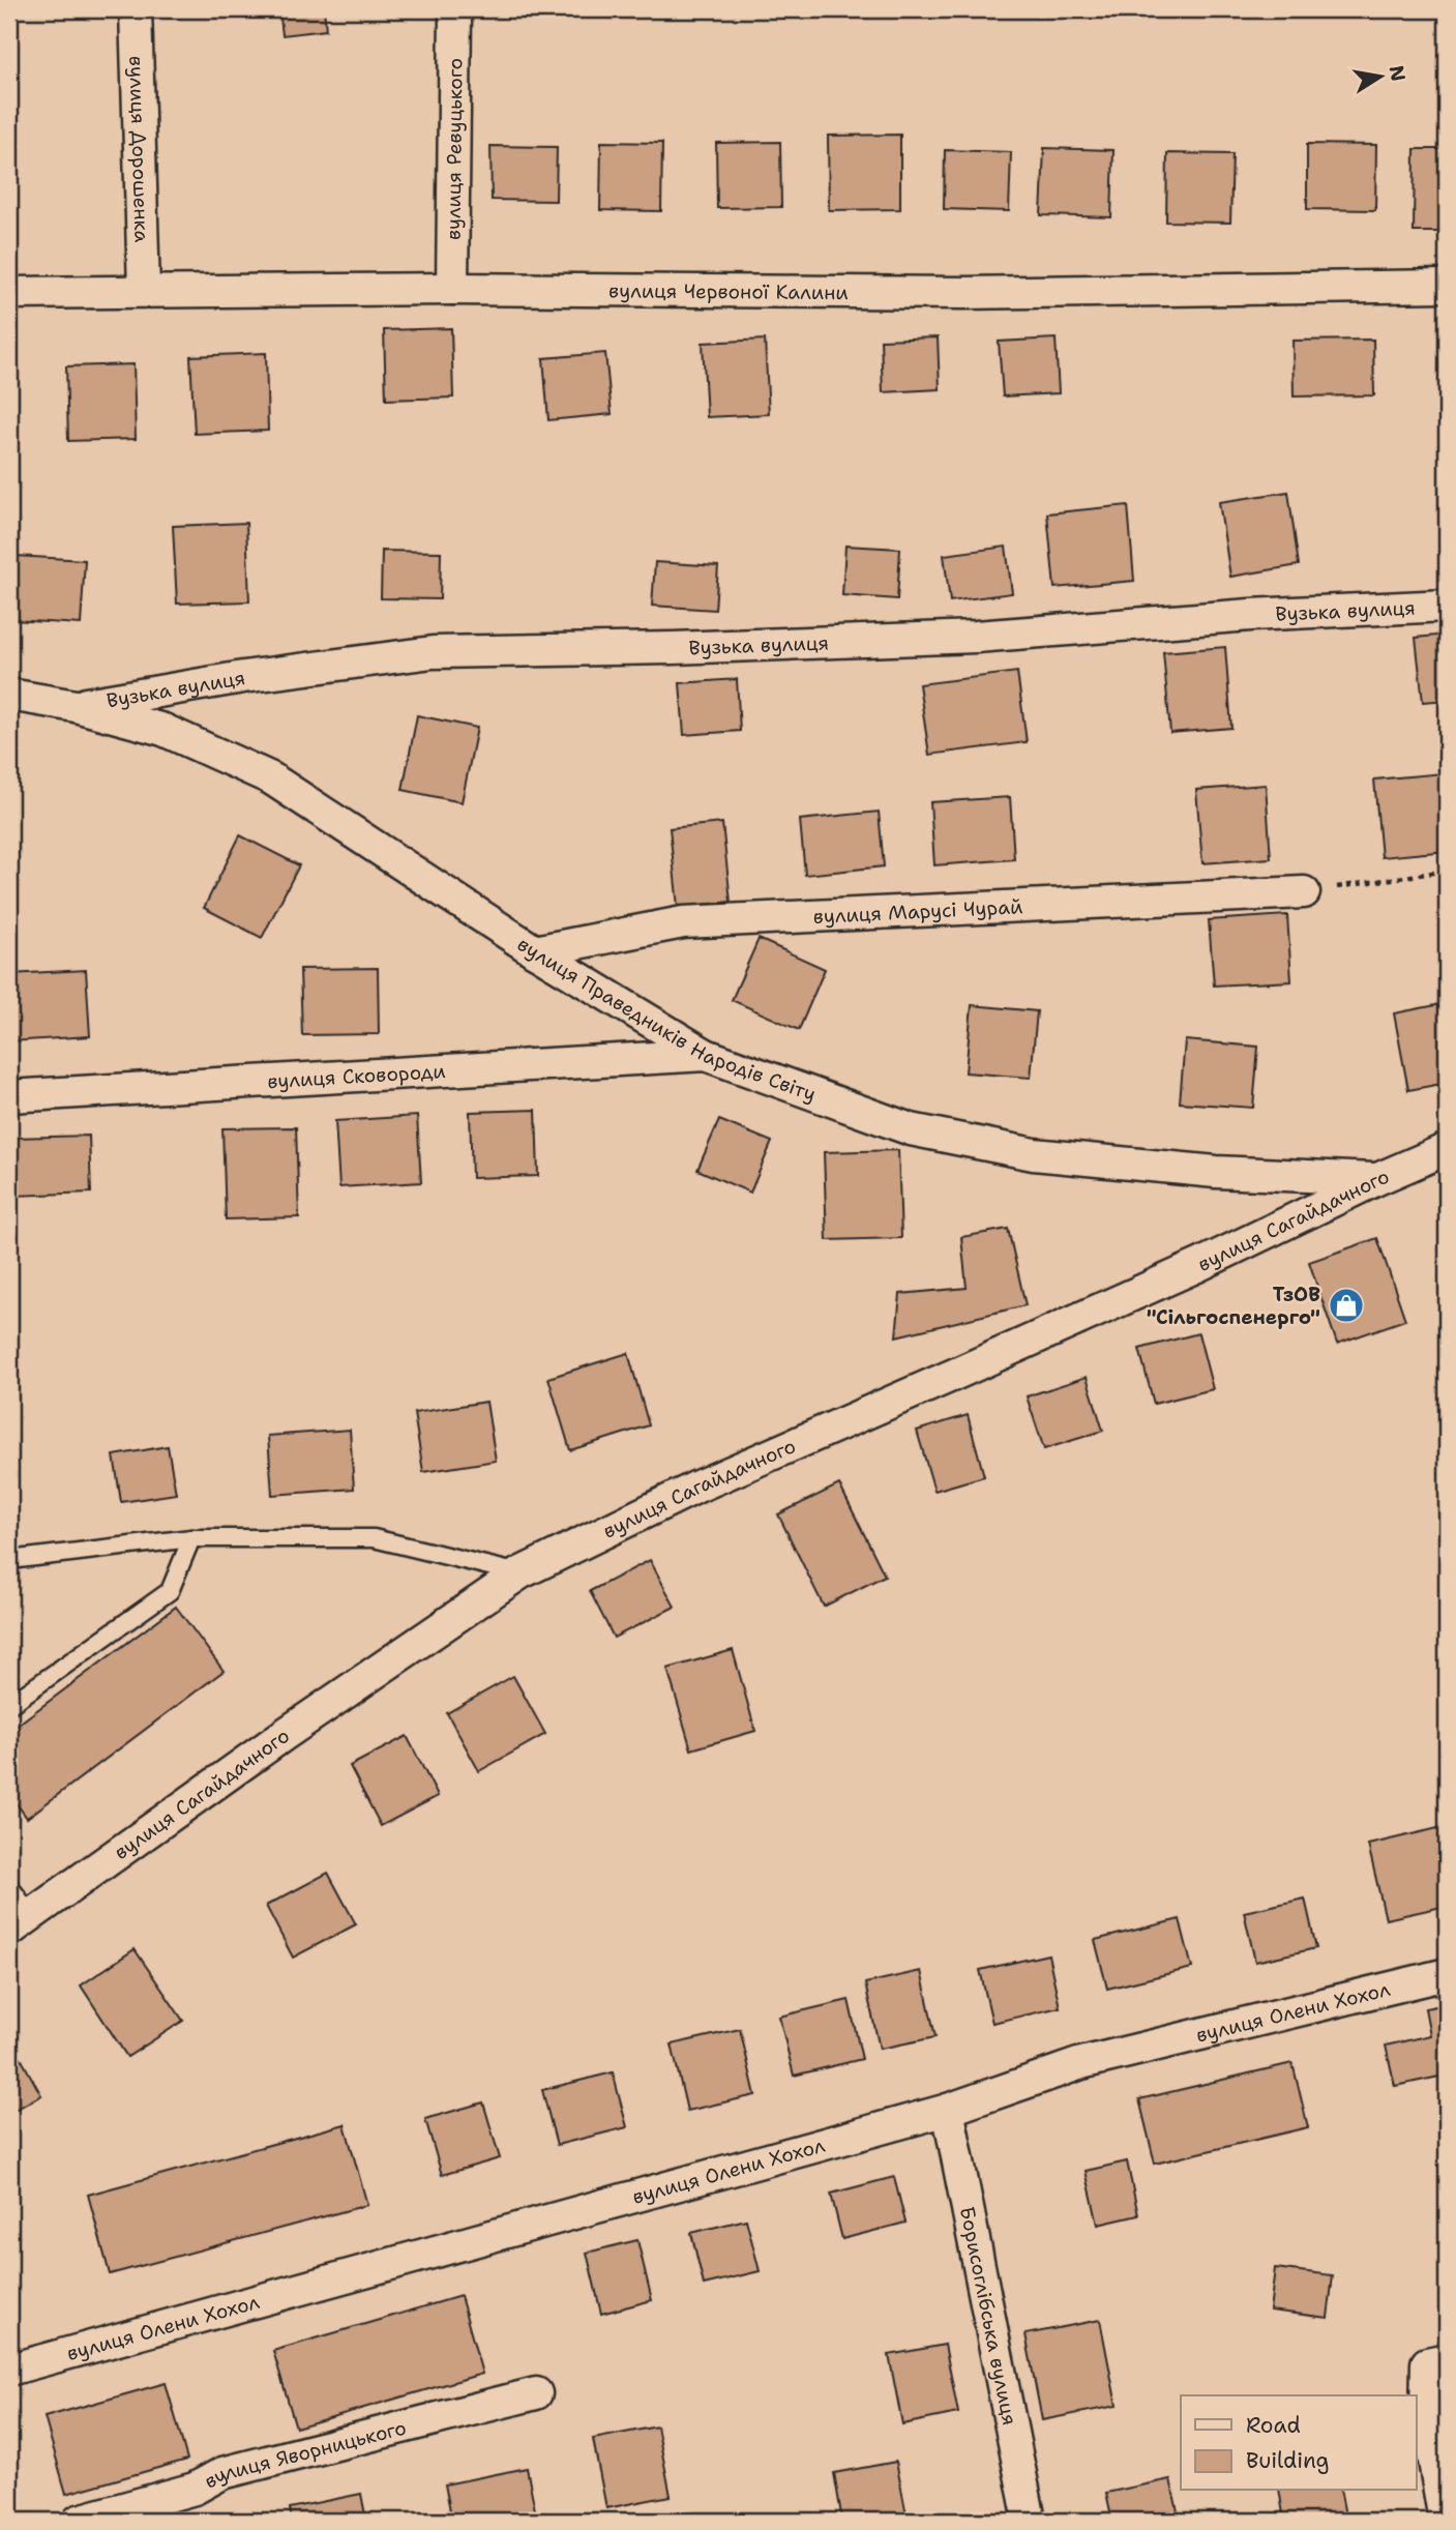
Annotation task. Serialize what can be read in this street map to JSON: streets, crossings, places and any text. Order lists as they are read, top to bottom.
{
  "streets": {
    "street": [
      "вулиця Ревуцького",
      "вулиця Дорошенка",
      "вулиця Червоної Калини",
      "Вузька вулиця",
      "вулиця Марусі Чурай",
      "вулиця Праведників Народів Світу",
      "вулиця Сковороди",
      "вулиця Сагайдачного",
      "вулиця Олени Хохол",
      "Борисоглібська вулиця",
      "вулиця Яворницького"
    ]
  },
  "crossings": [
    ["вулиця Ревуцького", "вулиця Червоної Калини"],
    ["вулиця Дорошенка", "вулиця Червоної Калини"],
    ["Вузька вулиця", "вулиця Праведників Народів Світу"],
    ["вулиця Марусі Чурай", "вулиця Праведників Народів Світу"],
    ["вулиця Праведників Народів Світу", "вулиця Сковороди"],
    ["вулиця Праведників Народів Світу", "вулиця Сагайдачного"],
    ["вулиця Олени Хохол", "Борисоглібська вулиця"]
  ],
  "places": {
    "shop": ["ТзОВ \"Сільгоспенерго\""]
  },
  "legend": ["Road", "Building"],
  "north": "right"
}
